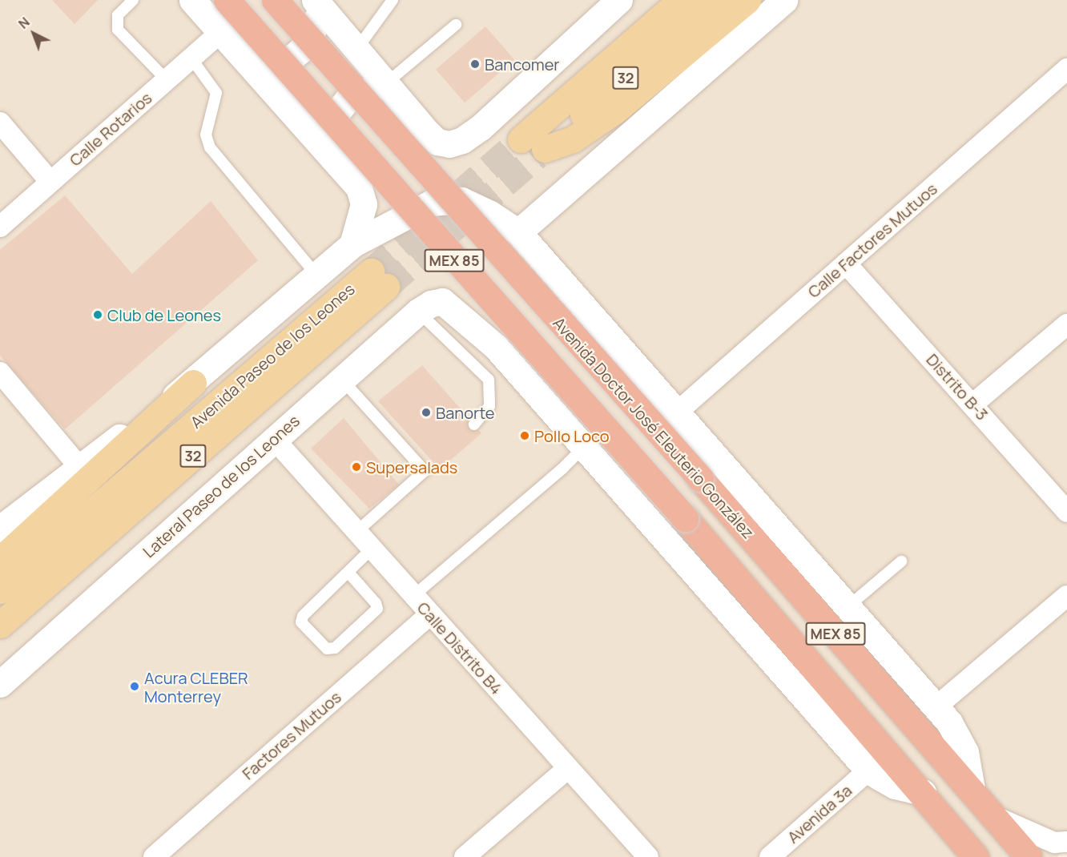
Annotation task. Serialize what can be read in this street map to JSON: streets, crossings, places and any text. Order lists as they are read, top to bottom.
{
  "streets": {
    "highway": ["MEX 85", "Avenida Doctor José Eleuterio González"],
    "main road": ["32", "Avenida Paseo de los Leones"],
    "street": [
      "Calle Rotarios",
      "Calle Factores Mutuos",
      "Distrito B-3",
      "Lateral Paseo de los Leones",
      "Calle Distrito B4",
      "Factores Mutuos",
      "Avenida 3a"
    ]
  },
  "crossings": [
    ["Calle Factores Mutuos", "Distrito B-3"],
    ["Lateral Paseo de los Leones", "Calle Distrito B4"],
    ["Calle Distrito B4", "Factores Mutuos"]
  ],
  "places": [
    "Bancomer",
    "Club de Leones",
    "Banorte",
    "Pollo Loco",
    "Supersalads",
    "Acura CLEBER Monterrey"
  ],
  "north": "top left"
}
